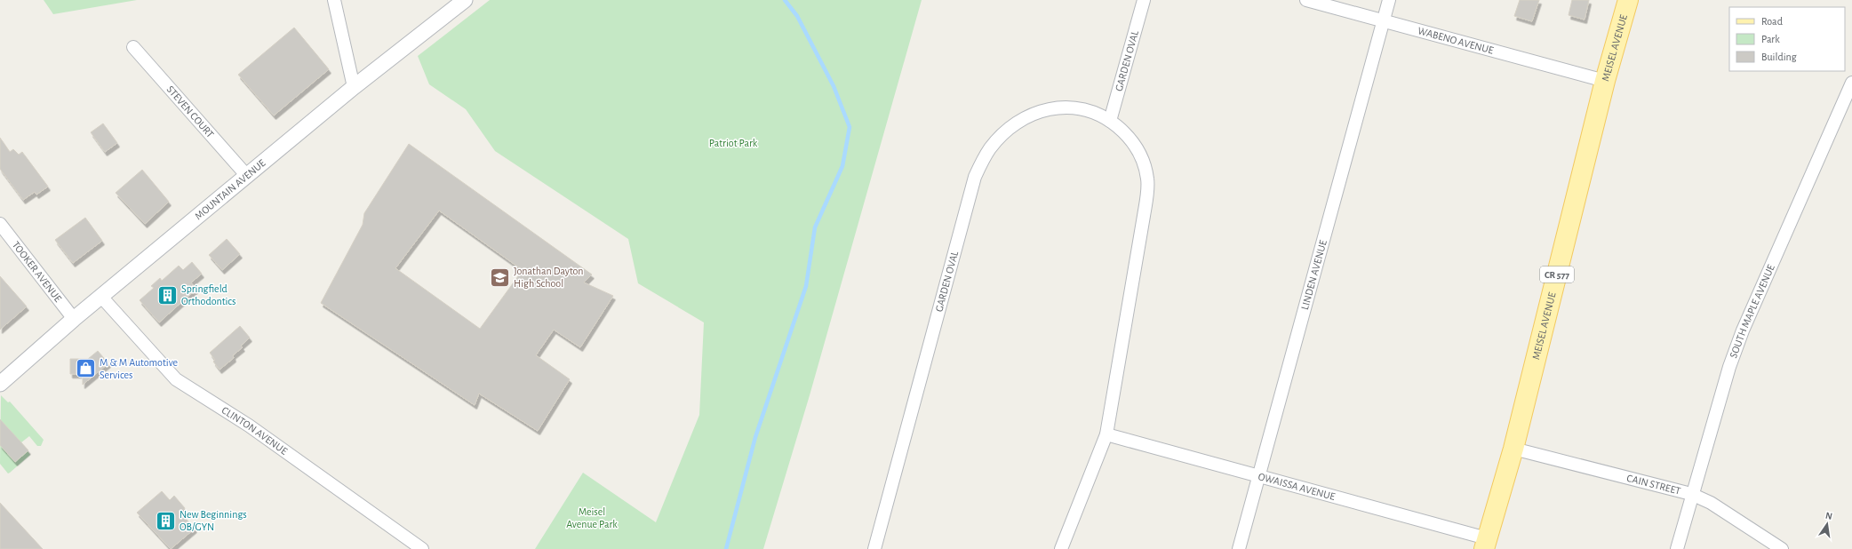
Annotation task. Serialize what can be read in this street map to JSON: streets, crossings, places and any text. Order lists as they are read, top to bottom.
{
  "streets": {
    "main road": ["MEISEL AVENUE", "CR 577"],
    "street": [
      "WABENO AVENUE",
      "GARDEN OVAL",
      "STEVEN COURT",
      "MOUNTAIN AVENUE",
      "TOOKER AVENUE",
      "LINDEN AVENUE",
      "SOUTH MAPLE AVENUE",
      "CLINTON AVENUE",
      "CAIN STREET",
      "OWAISSA AVENUE"
    ]
  },
  "crossings": [
    ["WABENO AVENUE", "MEISEL AVENUE"],
    ["WABENO AVENUE", "LINDEN AVENUE"],
    ["MEISEL AVENUE", "CAIN STREET"],
    ["MEISEL AVENUE", "OWAISSA AVENUE"],
    ["GARDEN OVAL", "OWAISSA AVENUE"],
    ["STEVEN COURT", "MOUNTAIN AVENUE"],
    ["MOUNTAIN AVENUE", "TOOKER AVENUE"],
    ["MOUNTAIN AVENUE", "CLINTON AVENUE"],
    ["LINDEN AVENUE", "OWAISSA AVENUE"],
    ["SOUTH MAPLE AVENUE", "CAIN STREET"]
  ],
  "parks": ["Patriot Park", "Meisel Avenue Park"],
  "places": {
    "school or university": ["Jonathan Dayton High School"],
    "building": ["Springfield Orthodontics", "New Beginnings OB/GYN"],
    "shop": ["M & M Automotive Services"]
  },
  "legend": ["Road", "Park", "Building"],
  "north": "top"
}
